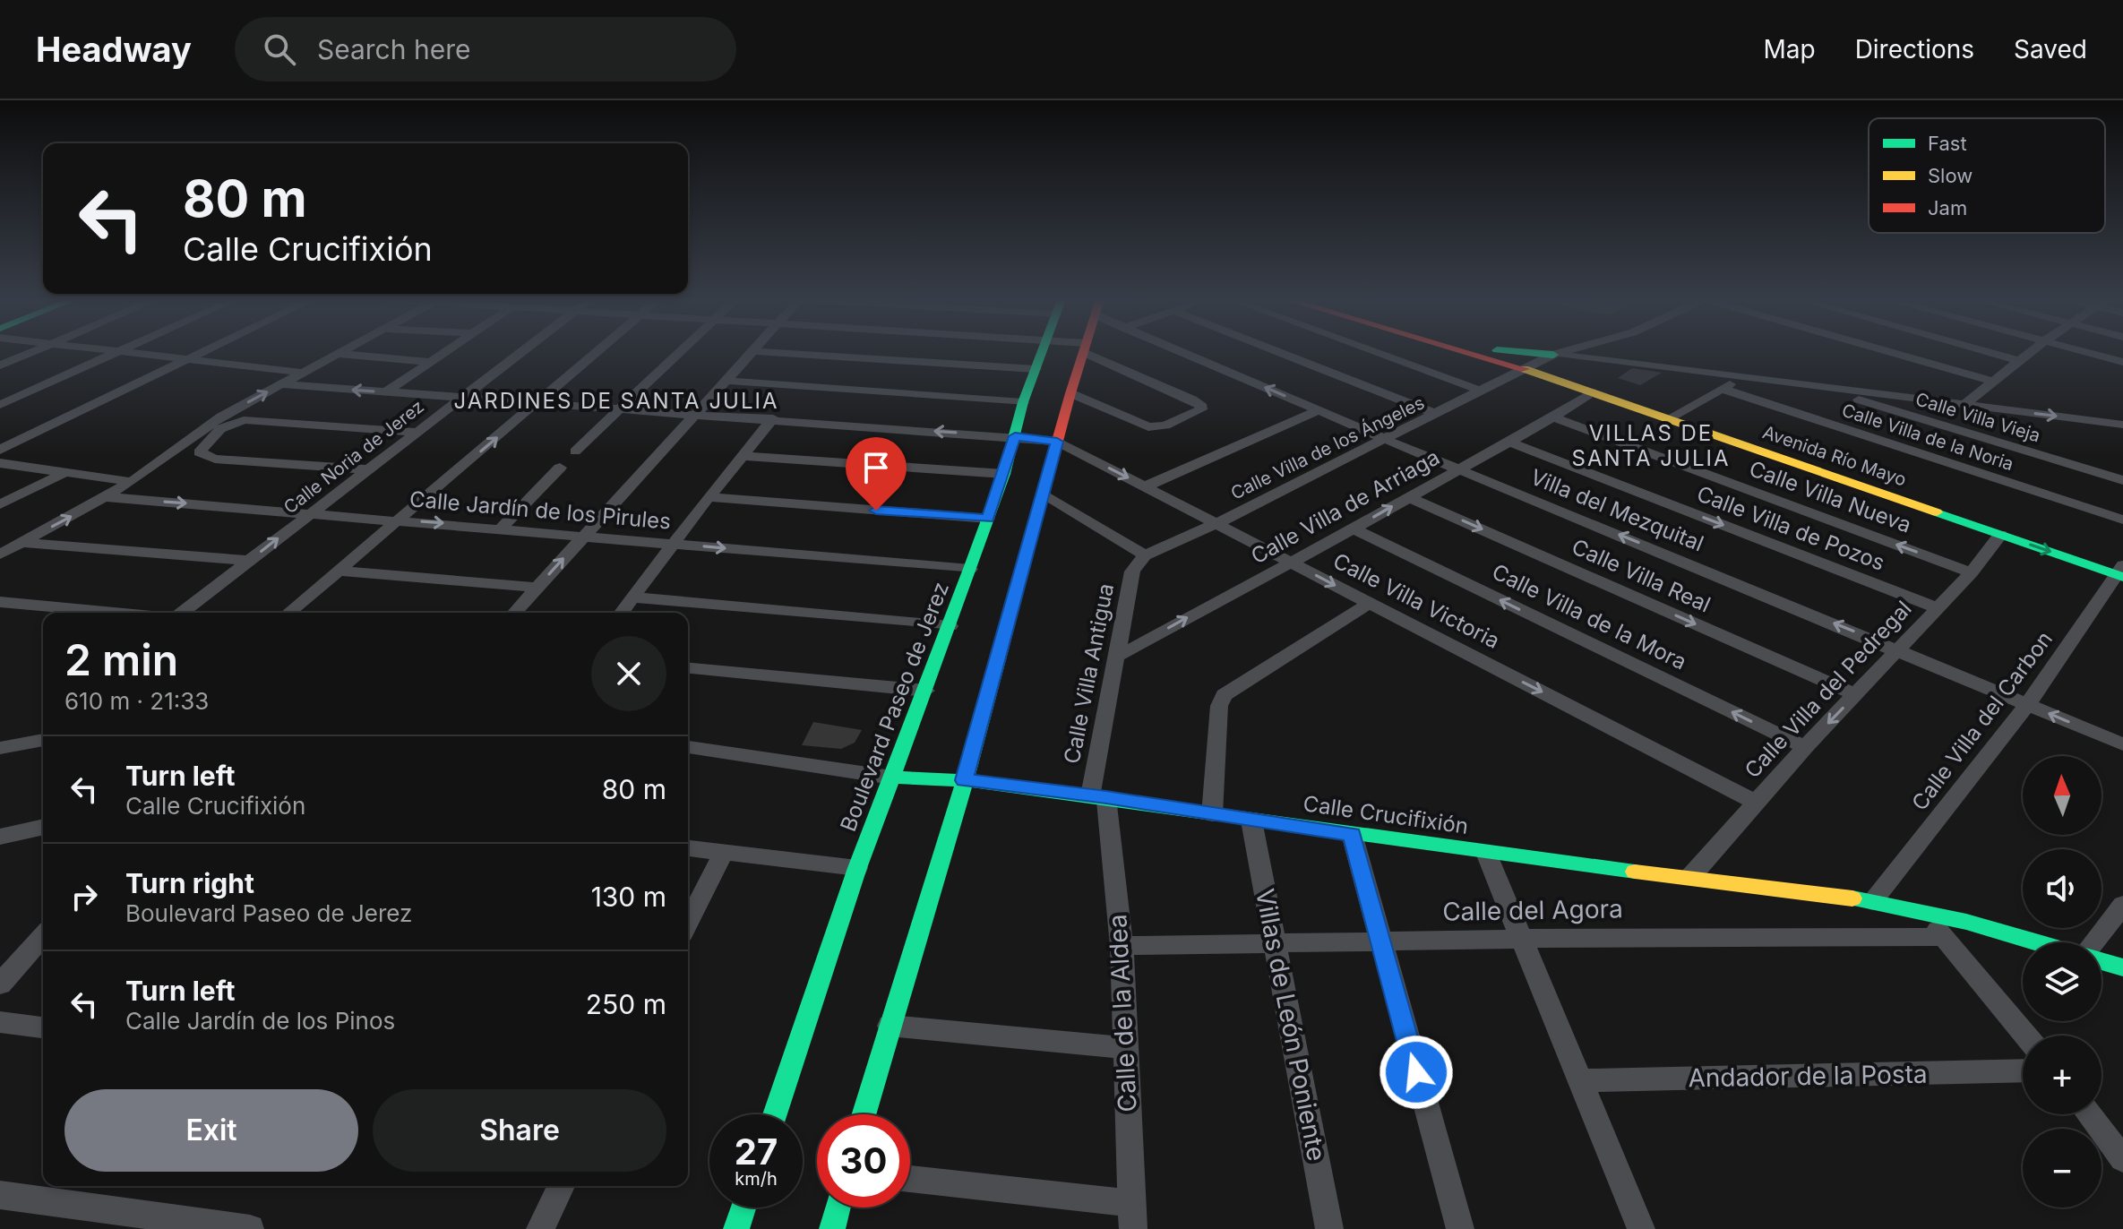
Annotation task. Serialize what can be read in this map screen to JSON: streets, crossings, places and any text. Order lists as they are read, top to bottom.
{
  "streets": {
    "street": [
      "Calle Villa Vieja",
      "Calle Villa de la Noria",
      "Calle Villa de los Ángeles",
      "Avenida Río Mayo",
      "Calle Noria de Jerez",
      "Calle Villa Nueva",
      "Calle Villa de Arriaga",
      "Calle Jardín de los Pirules",
      "Villa del Mezquital",
      "Calle Villa de Pozos",
      "Calle Villa Real",
      "Calle Villa Victoria",
      "Calle Villa de la Mora",
      "Calle Villa Antigua",
      "Calle Villa del Pedregal",
      "Boulevard Paseo de Jerez",
      "Calle Villa del Carbon",
      "Calle Crucifixión",
      "Calle del Agora",
      "Calle de la Aldea",
      "Villas de León Poniente",
      "Andador de la Posta"
    ]
  },
  "crossings": [
    ["Calle Villa de los Ángeles", "Avenida Río Mayo"],
    ["Calle Villa de los Ángeles", "Villa del Mezquital"],
    ["Calle Villa de los Ángeles", "Calle Villa Victoria"],
    ["Calle Villa de los Ángeles", "Calle Villa Antigua"],
    ["Avenida Río Mayo", "Calle Villa de Arriaga"],
    ["Avenida Río Mayo", "Calle Villa del Pedregal"],
    ["Avenida Río Mayo", "Calle Villa del Carbon"],
    ["Calle Noria de Jerez", "Calle Jardín de los Pirules"],
    ["Calle Noria de Jerez", "Calle Villa Victoria"],
    ["Calle Villa Nueva", "Calle Villa de Arriaga"],
    ["Calle Villa Nueva", "Calle Villa del Pedregal"],
    ["Calle Villa de Arriaga", "Villa del Mezquital"],
    ["Calle Villa de Arriaga", "Calle Villa de Pozos"],
    ["Calle Villa de Arriaga", "Calle Villa Real"],
    ["Calle Villa de Arriaga", "Calle Villa Victoria"],
    ["Calle Villa de Arriaga", "Calle Villa de la Mora"],
    ["Calle Villa de Arriaga", "Calle Villa Antigua"],
    ["Calle Jardín de los Pirules", "Boulevard Paseo de Jerez"],
    ["Villa del Mezquital", "Calle Villa del Pedregal"],
    ["Villa del Mezquital", "Calle Villa del Carbon"],
    ["Calle Villa de Pozos", "Calle Villa del Pedregal"],
    ["Calle Villa Real", "Calle Villa del Pedregal"],
    ["Calle Villa Victoria", "Calle Villa del Pedregal"],
    ["Calle Villa Victoria", "Boulevard Paseo de Jerez"],
    ["Calle Villa de la Mora", "Calle Villa del Pedregal"],
    ["Calle Villa Antigua", "Calle Crucifixión"],
    ["Calle Villa Antigua", "Calle de la Aldea"],
    ["Calle Villa del Pedregal", "Calle Crucifixión"],
    ["Boulevard Paseo de Jerez", "Calle Crucifixión"],
    ["Calle Villa del Carbon", "Calle Crucifixión"],
    ["Calle Crucifixión", "Calle de la Aldea"],
    ["Calle Crucifixión", "Villas de León Poniente"],
    ["Calle del Agora", "Calle de la Aldea"],
    ["Calle del Agora", "Villas de León Poniente"]
  ],
  "one_way": ["Villa del Mezquital", "Calle Villa Real", "Calle Villa de la Mora"],
  "districts": ["JARDINES DE SANTA JULIA", "VILLAS DE SANTA JULIA"],
  "legend": ["Fast", "Slow", "Jam"],
  "north": "top",
  "page": {
    "header": "Headway",
    "search": "Search here",
    "nav": ["Map", "Directions", "Saved"],
    "turn": ["80 m", "Calle Crucifixión"],
    "heading": ["2 min", "610 m · 21:33"],
    "list": [
      {
        "name": "Turn left",
        "note": "Calle Crucifixión",
        "value": "80 m"
      },
      {
        "name": "Turn right",
        "note": "Boulevard Paseo de Jerez",
        "value": "130 m"
      },
      {
        "name": "Turn left",
        "note": "Calle Jardín de los Pinos",
        "value": "250 m"
      }
    ],
    "map_buttons": ["+", "−"],
    "buttons": ["Exit", "Share"],
    "speed": "27 km/h",
    "limit": "30"
  }
}
